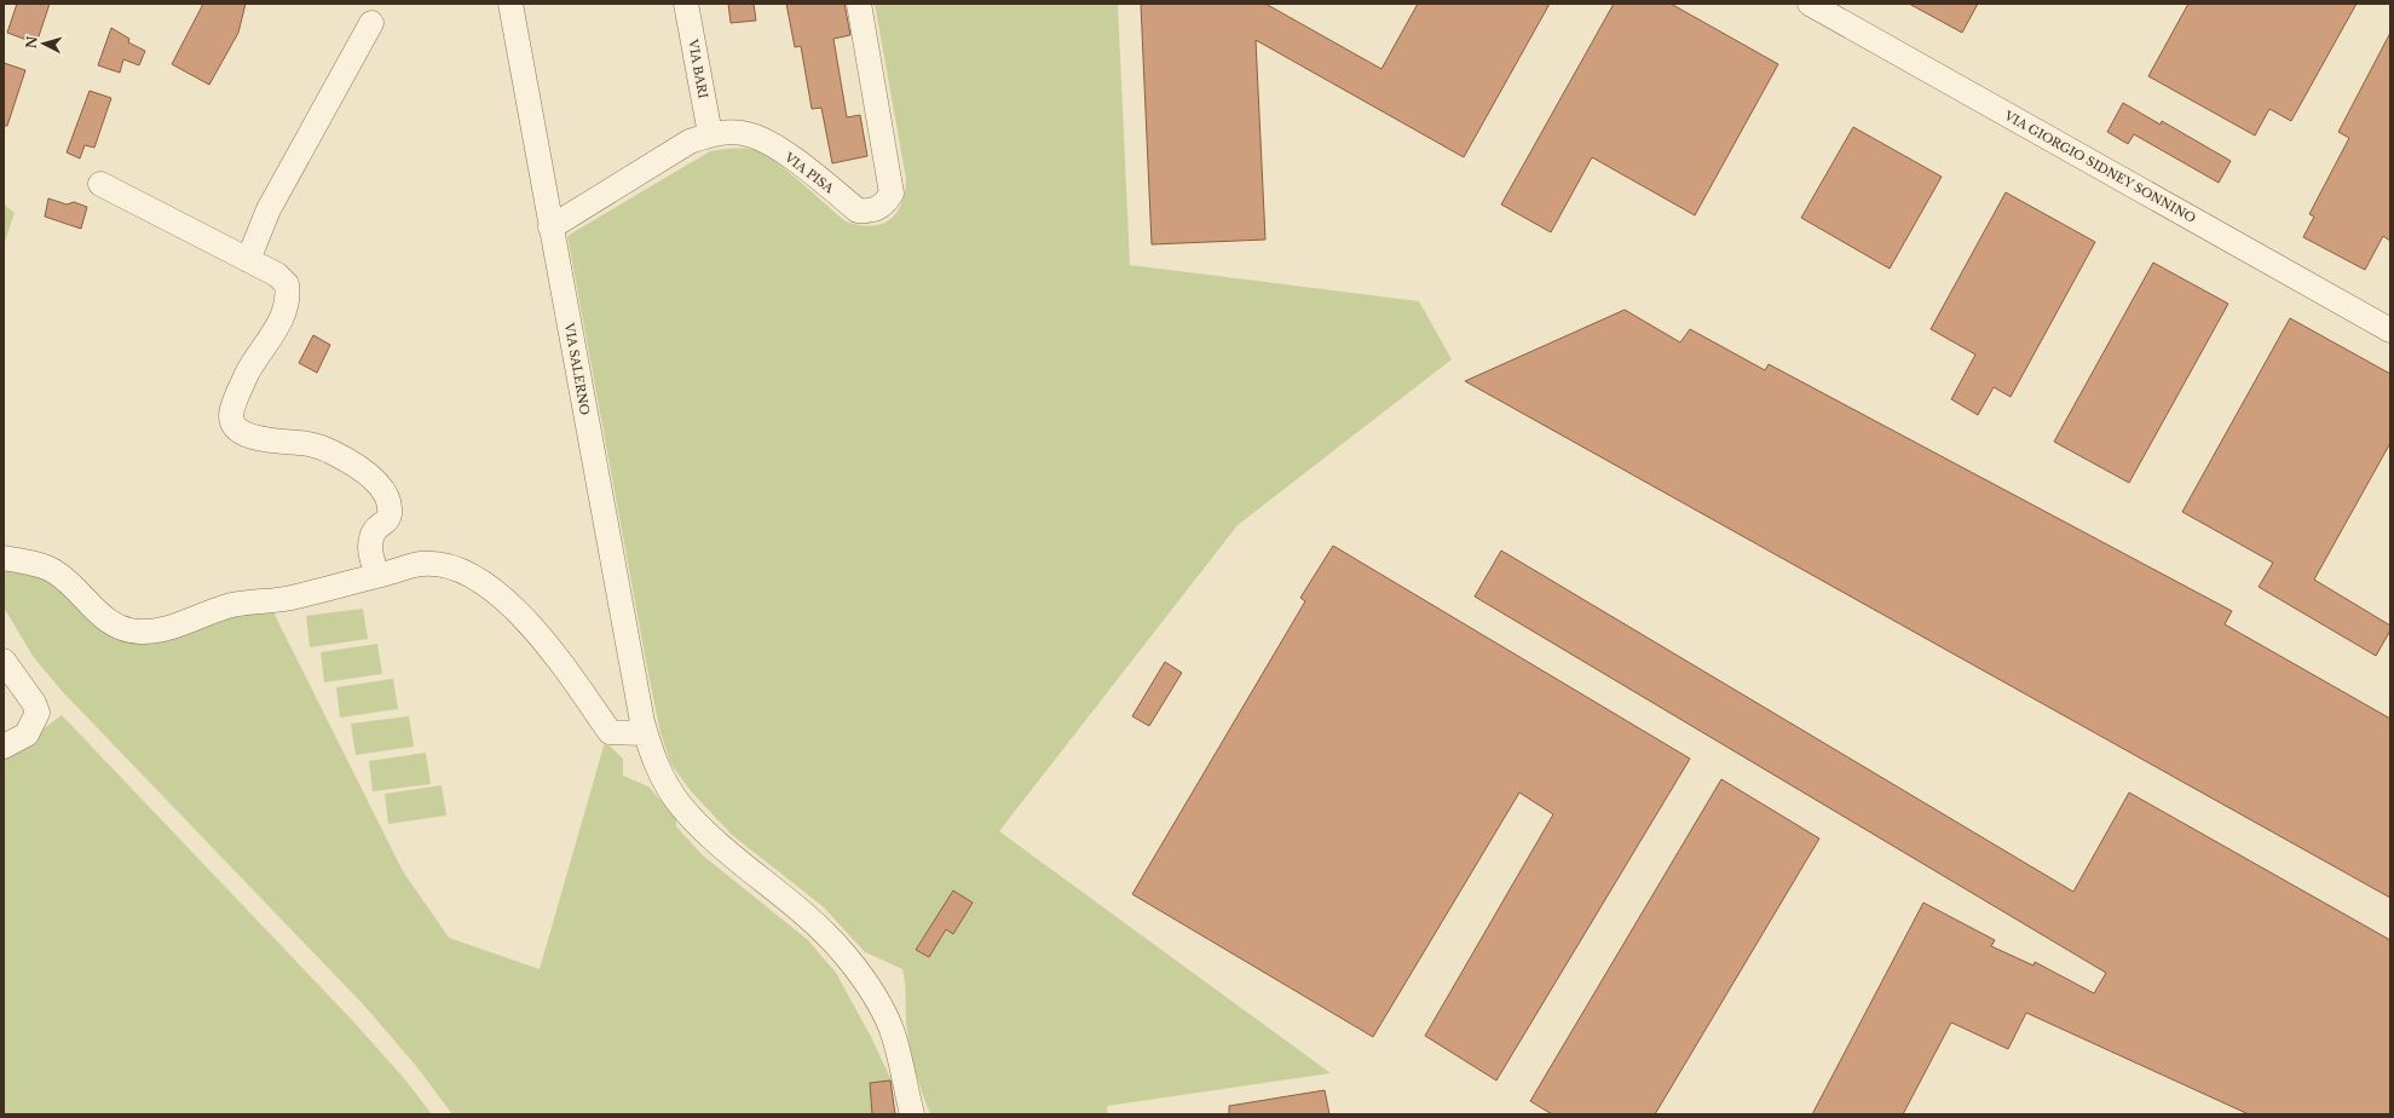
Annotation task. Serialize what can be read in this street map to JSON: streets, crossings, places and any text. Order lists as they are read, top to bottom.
{
  "streets": {
    "street": [
      "VIA BARI",
      "VIA GIORGIO SIDNEY SONNINO",
      "VIA PISA",
      "VIA SALERNO"
    ]
  },
  "crossings": [
    ["VIA BARI", "VIA PISA"],
    ["VIA PISA", "VIA SALERNO"]
  ],
  "north": "left"
}
